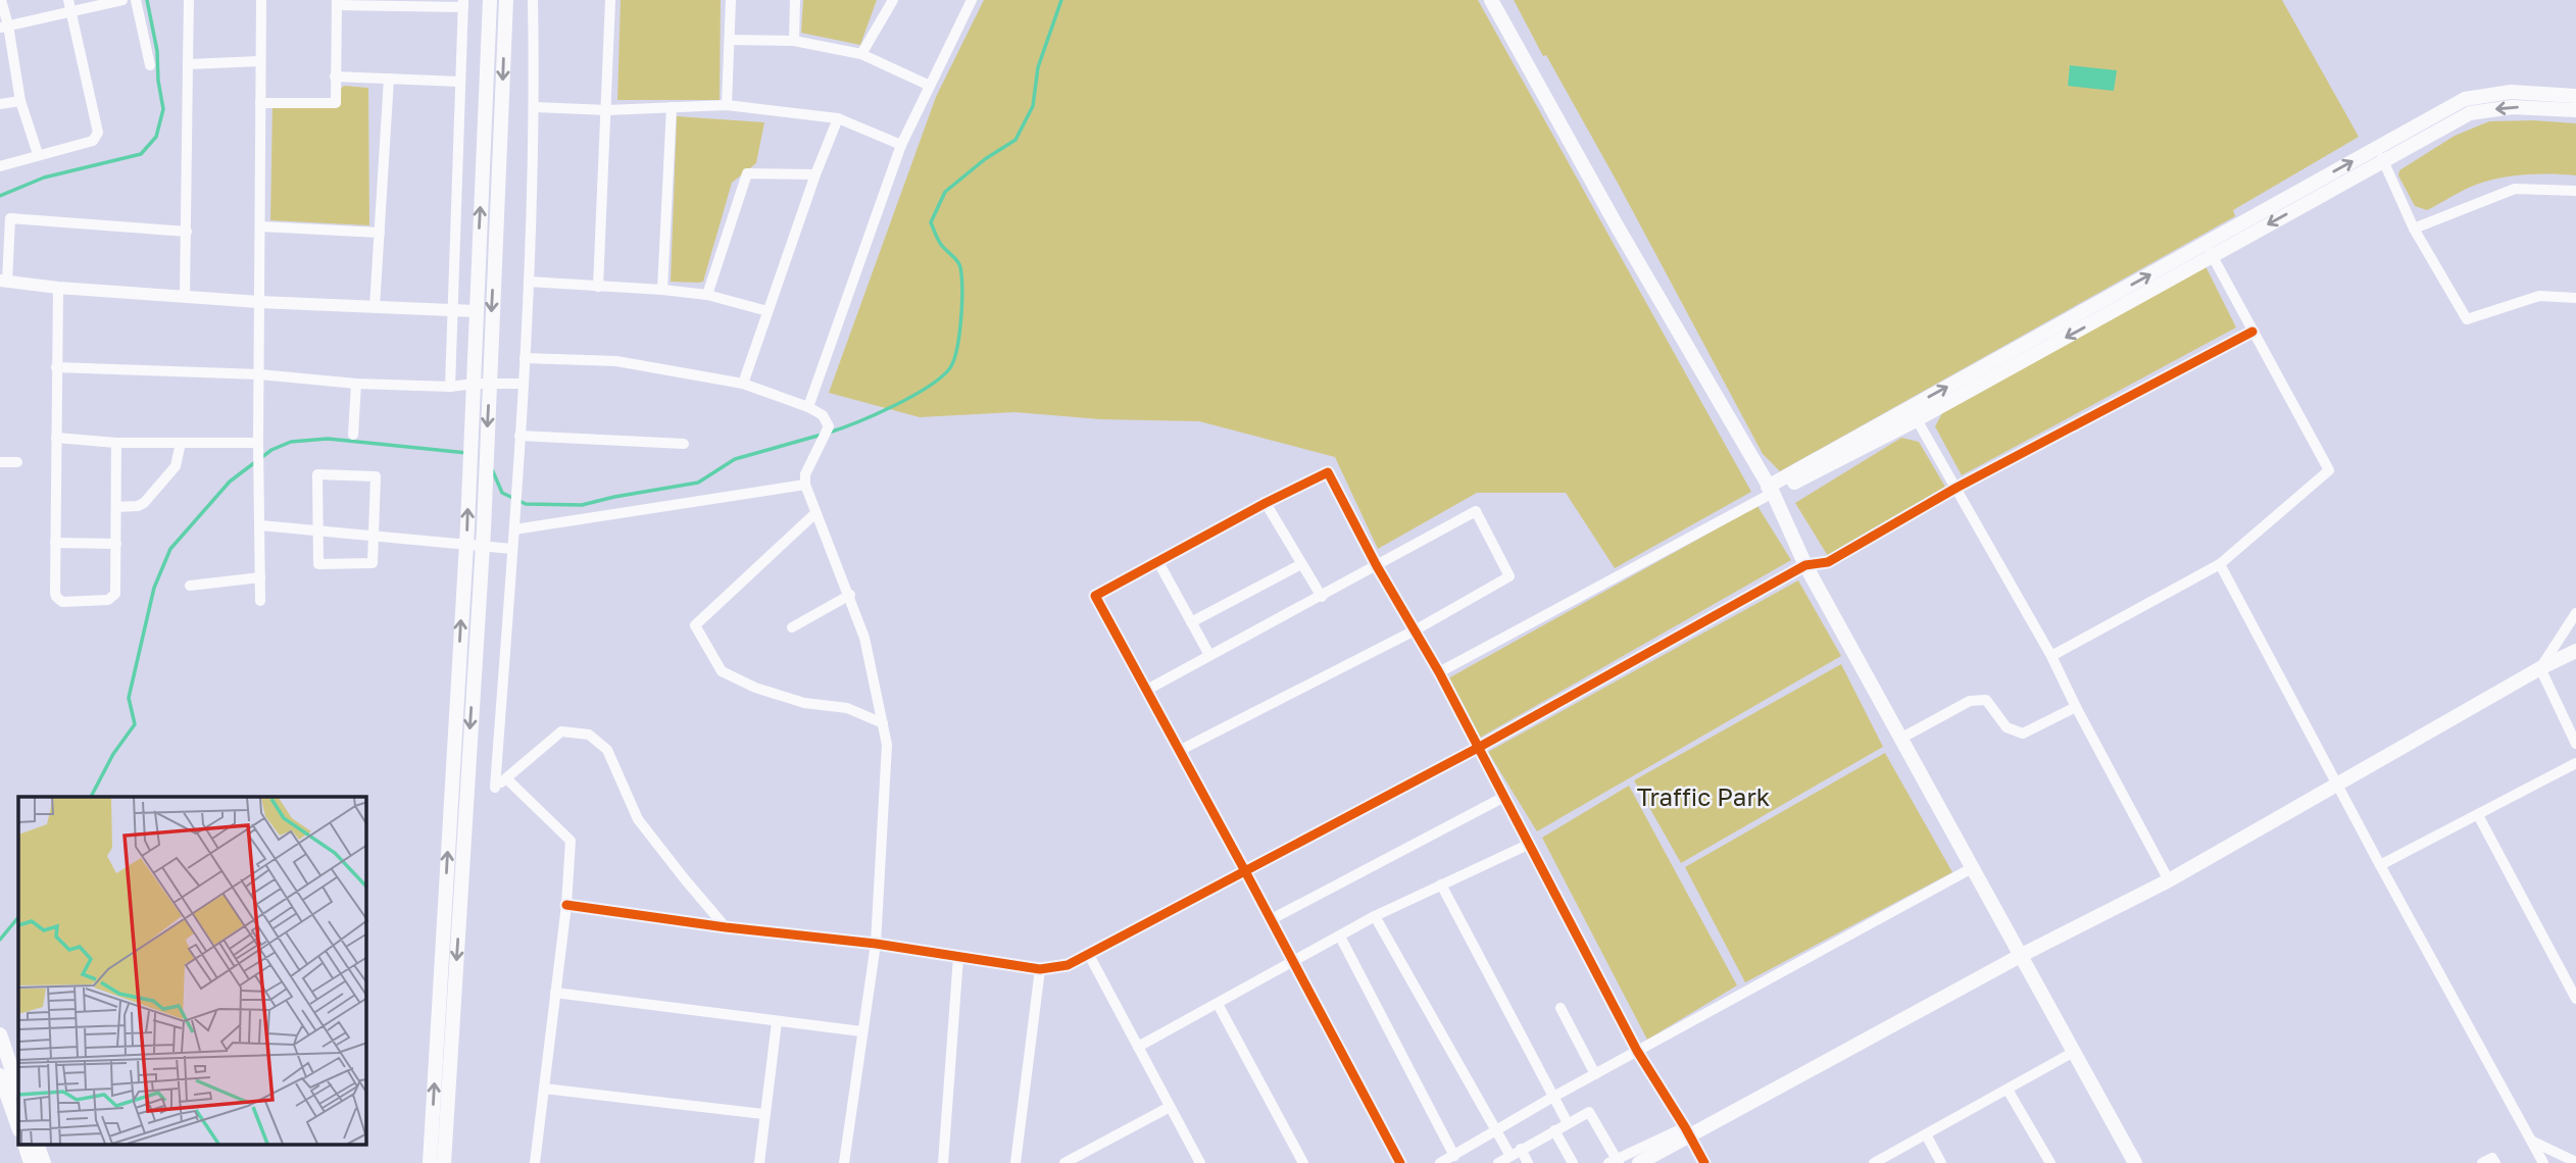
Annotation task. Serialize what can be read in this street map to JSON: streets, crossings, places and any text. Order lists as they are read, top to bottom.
{
  "parks": ["Traffic Park"]
}
